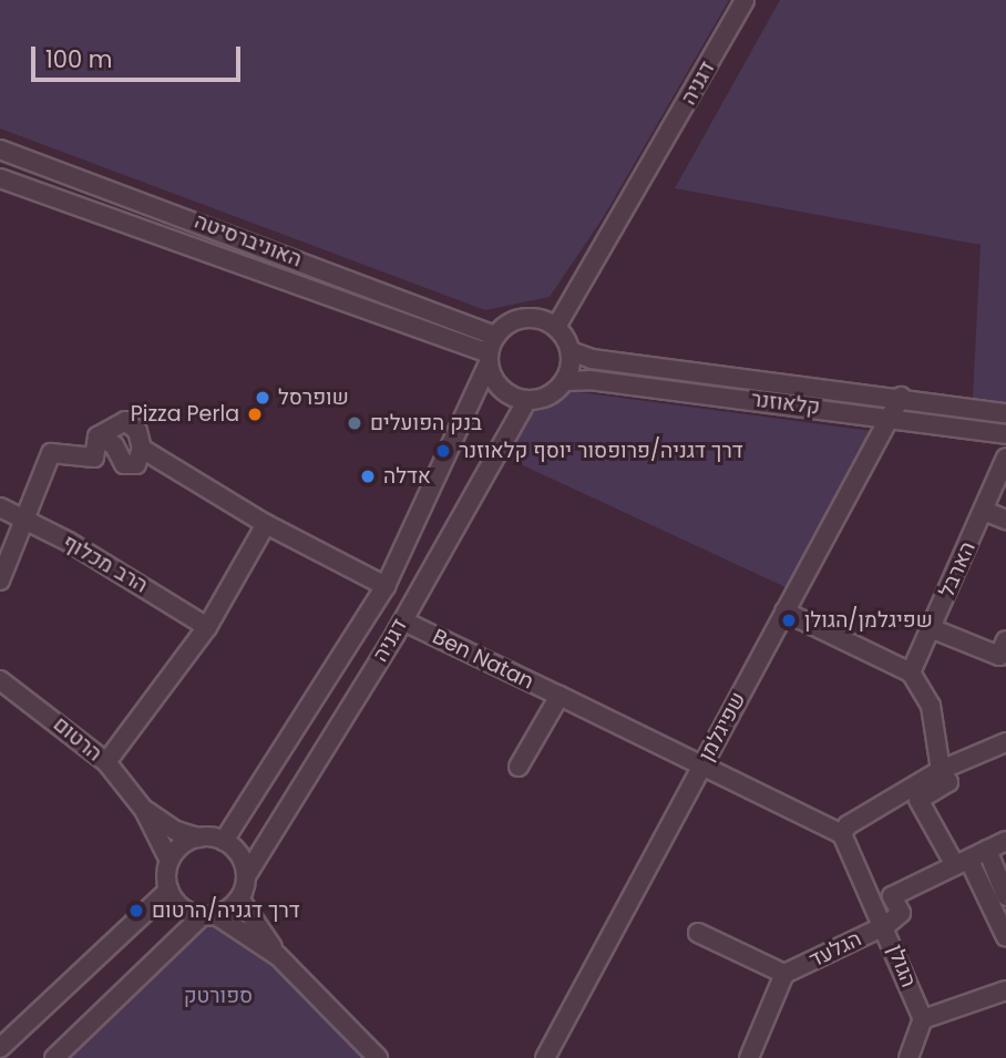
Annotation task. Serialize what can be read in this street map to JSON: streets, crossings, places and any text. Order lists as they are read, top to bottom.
{
  "streets": {
    "street": [
      "דגניה",
      "האוניברסיטה",
      "קלאוזנר",
      "הרב מכלוף",
      "הארבל",
      "Ben Natan",
      "שפיגלמן",
      "הרטום",
      "הגלעד",
      "הגולן"
    ]
  },
  "crossings": [
    ["דגניה", "האוניברסיטה"],
    ["דגניה", "קלאוזנר"],
    ["דגניה", "הרטום"],
    ["האוניברסיטה", "קלאוזנר"],
    ["קלאוזנר", "שפיגלמן"],
    ["Ben Natan", "שפיגלמן"],
    ["הגלעד", "הגולן"]
  ],
  "parks": ["ספורטק"],
  "places": [
    "שופרסל",
    "Pizza Perla",
    "בנק הפועלים",
    "דרך דגניה/פרופסור יוסף קלאוזנר",
    "אדלה",
    "שפיגלמן/הגולן",
    "דרך דגניה/הרטום"
  ],
  "scale_bar": "100 m"
}
